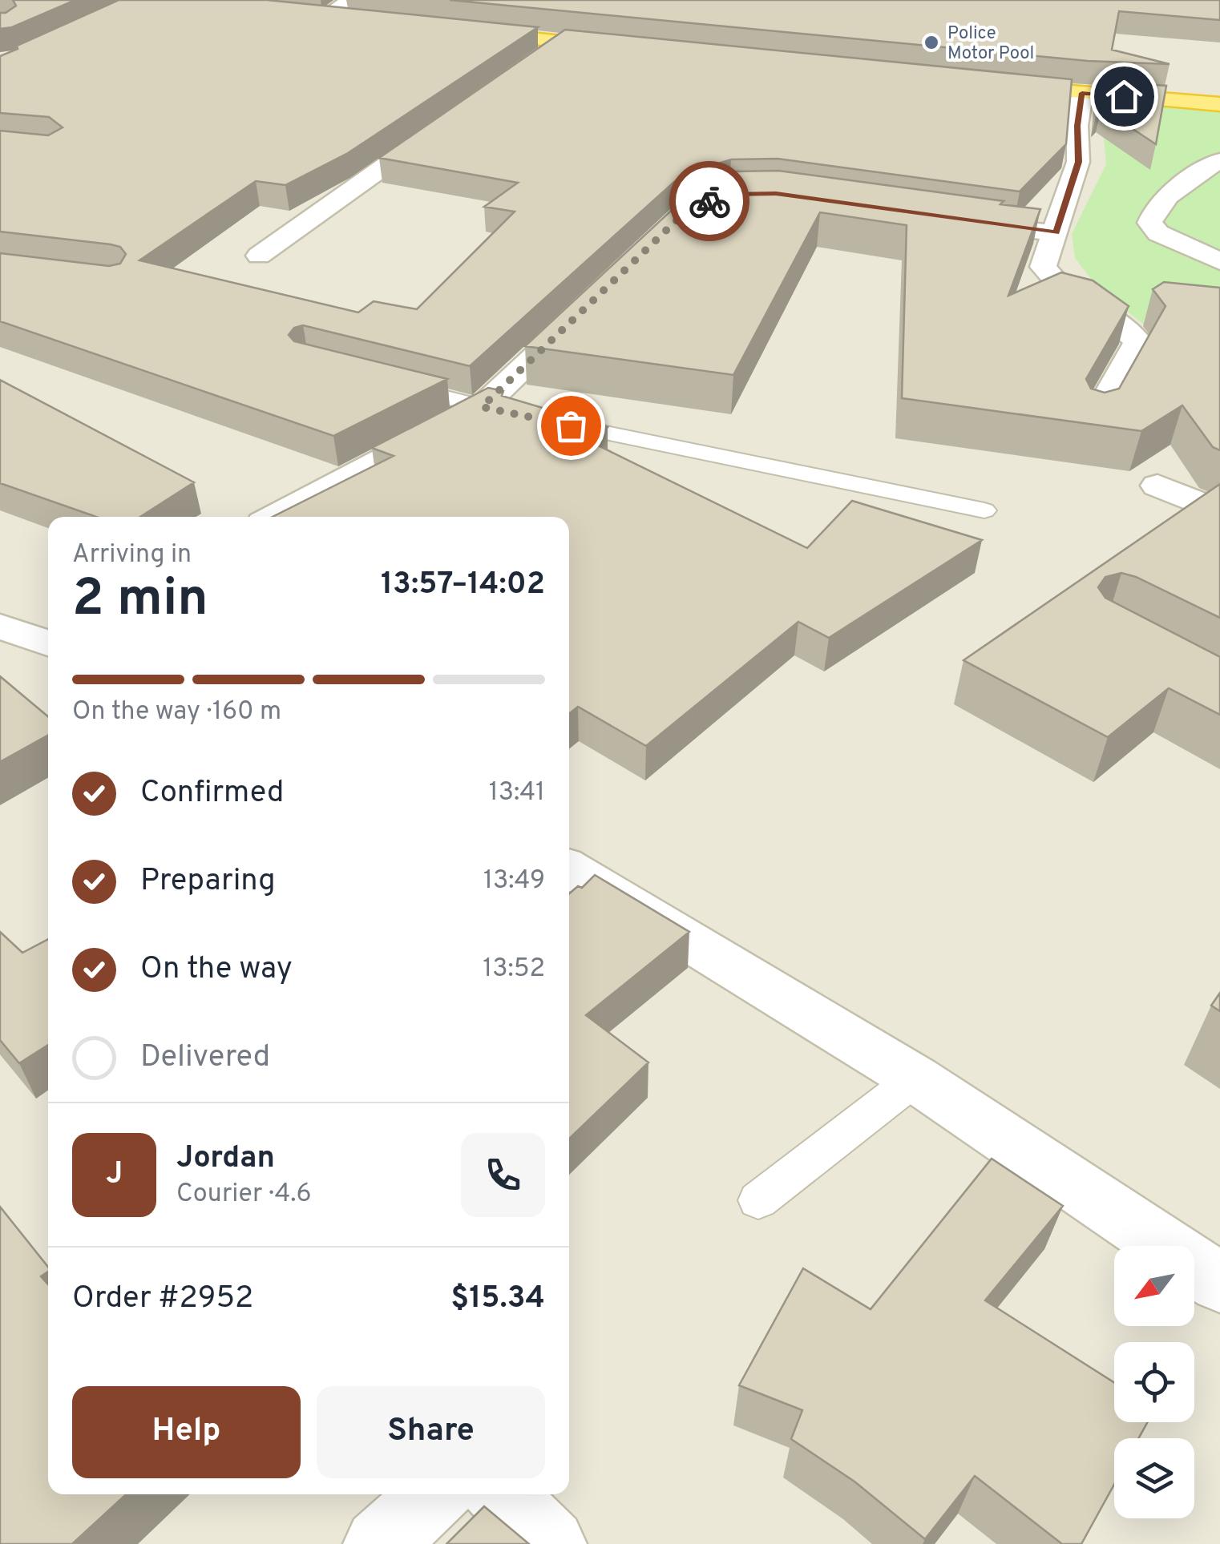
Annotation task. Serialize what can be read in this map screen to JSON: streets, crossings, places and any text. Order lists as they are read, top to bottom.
{
  "places": ["Police Motor Pool"],
  "north": "bottom left",
  "page": {
    "heading": ["2 min", "Arriving in", "13:57–14:02"],
    "panel": [
      "Jordan",
      "Courier · 4.6",
      "Order #2952",
      "$15.34"
    ],
    "bar": "On the way · 160 m",
    "list": [
      ["Confirmed", "13:41"],
      ["Preparing", "13:49"],
      ["On the way", "13:52"],
      "Delivered"
    ],
    "round": "J",
    "buttons": ["Help", "Share"]
  }
}
